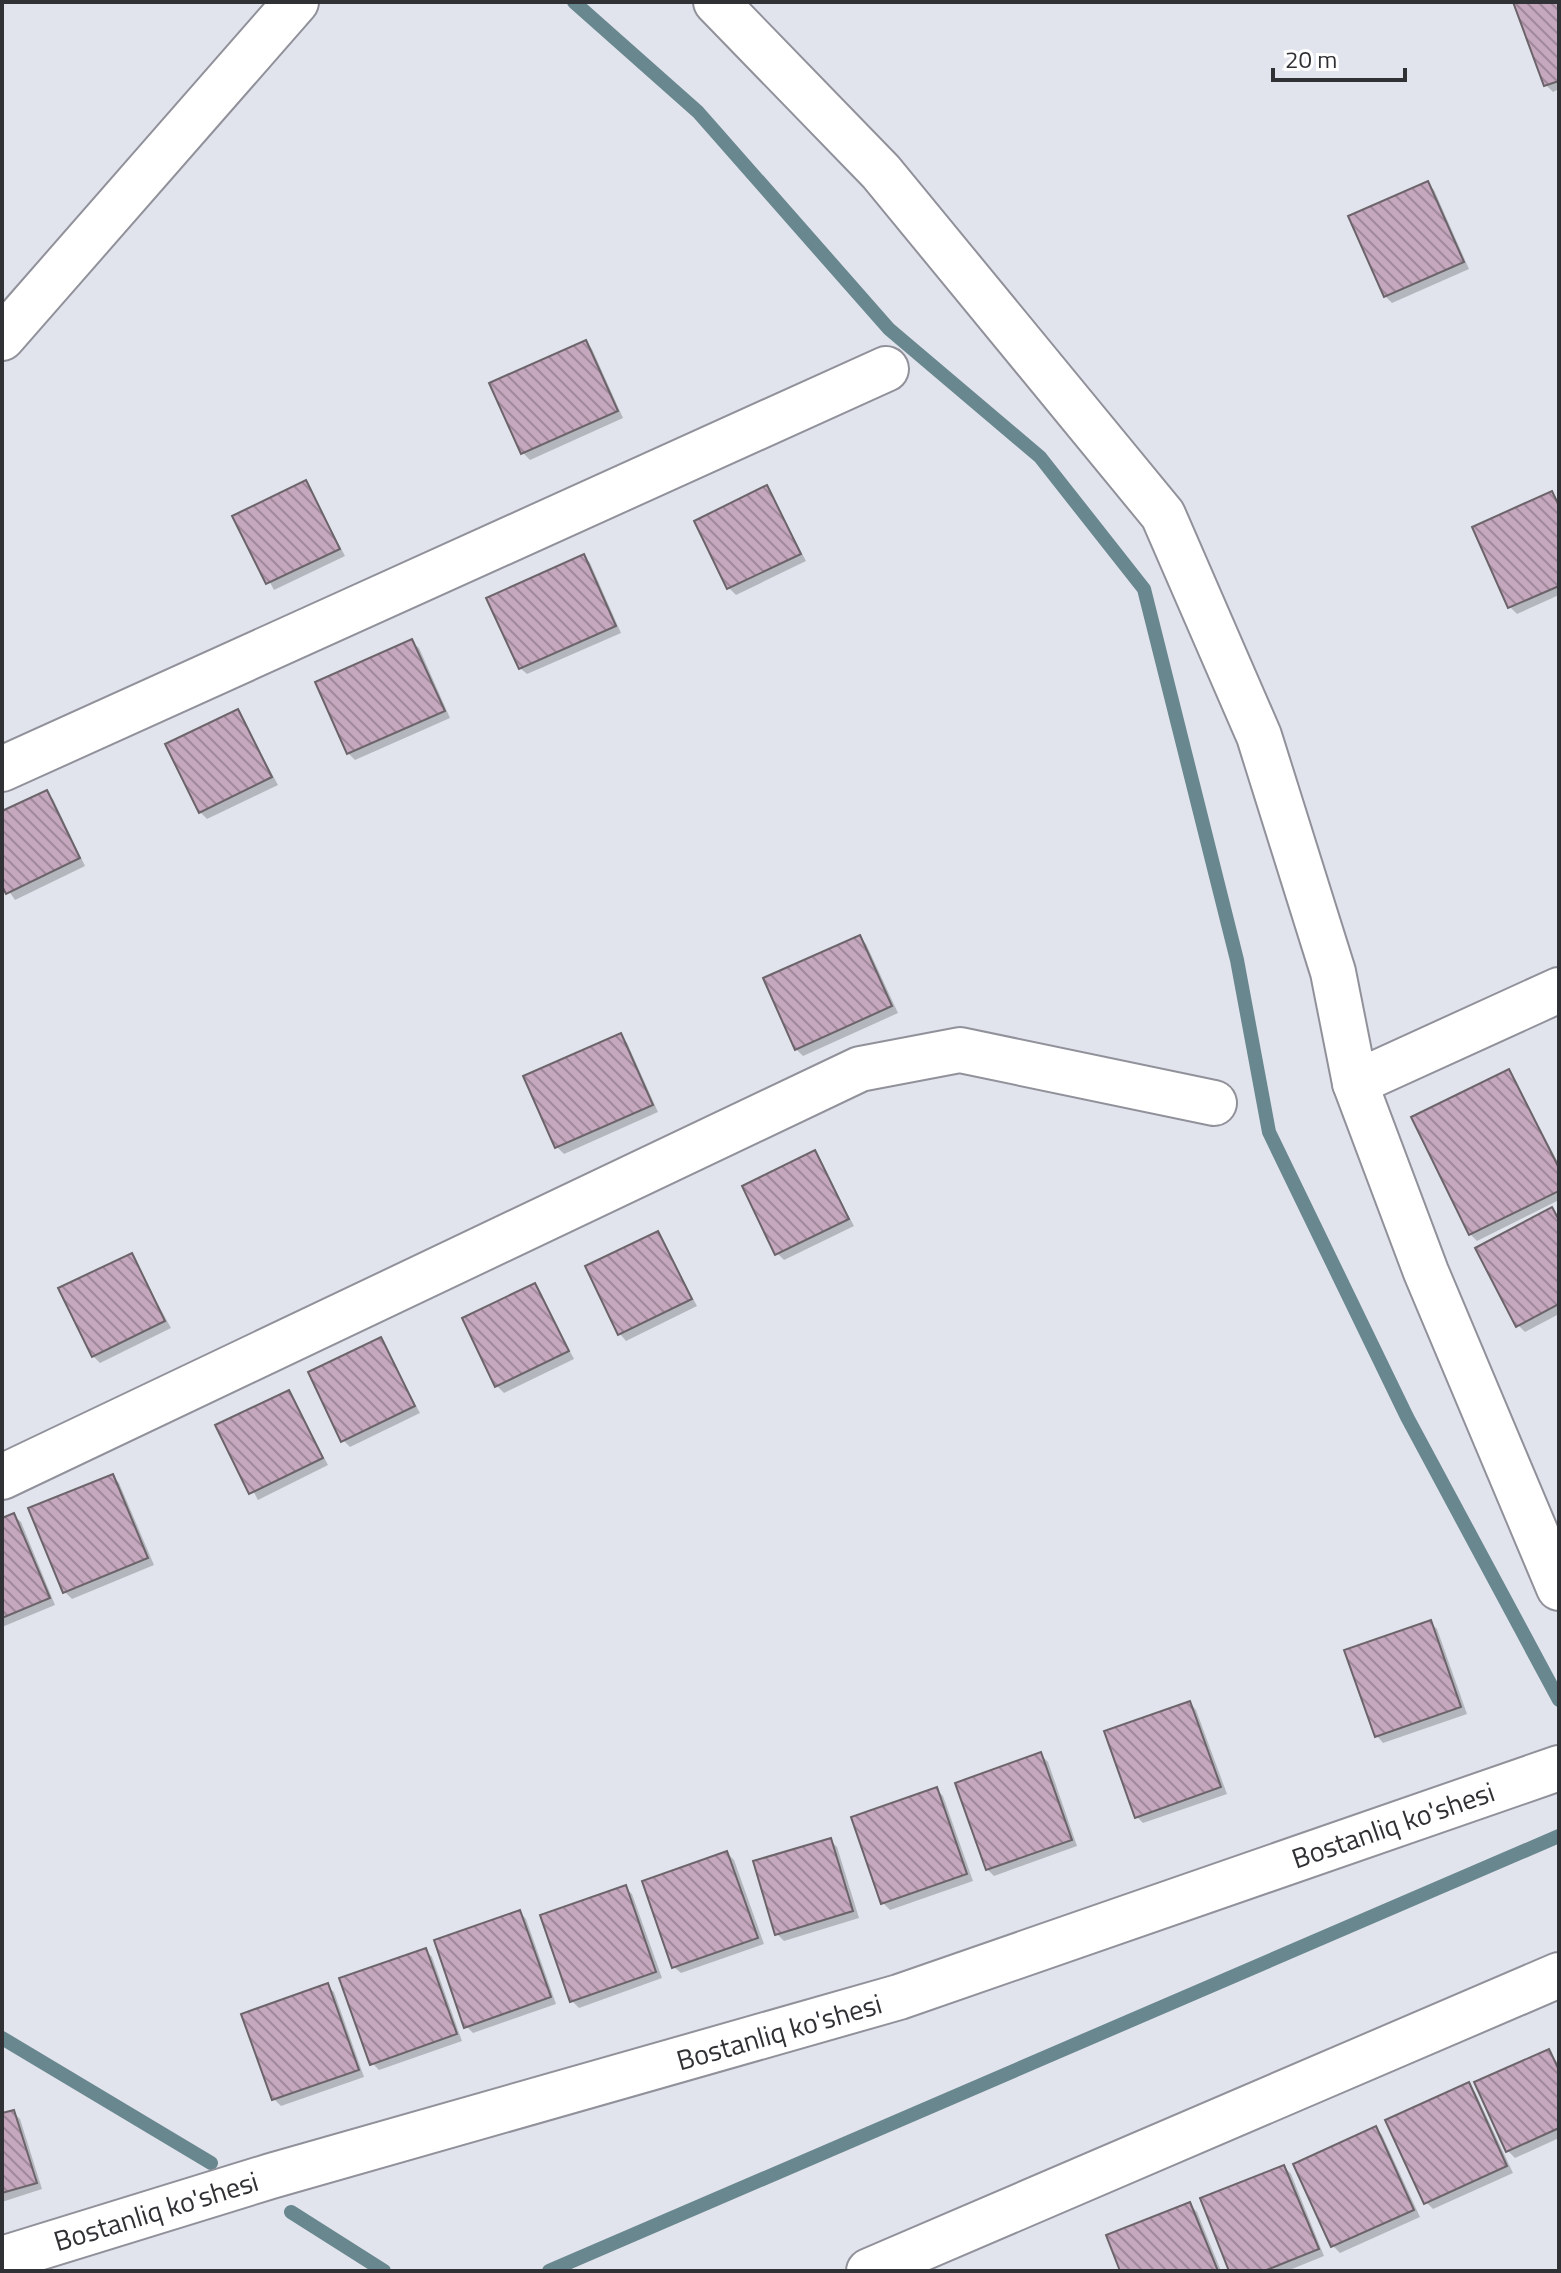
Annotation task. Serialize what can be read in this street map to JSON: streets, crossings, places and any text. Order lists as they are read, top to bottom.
{
  "streets": {
    "street": ["Bostanliq ko'shesi"]
  },
  "scale_bar": "20 m"
}
